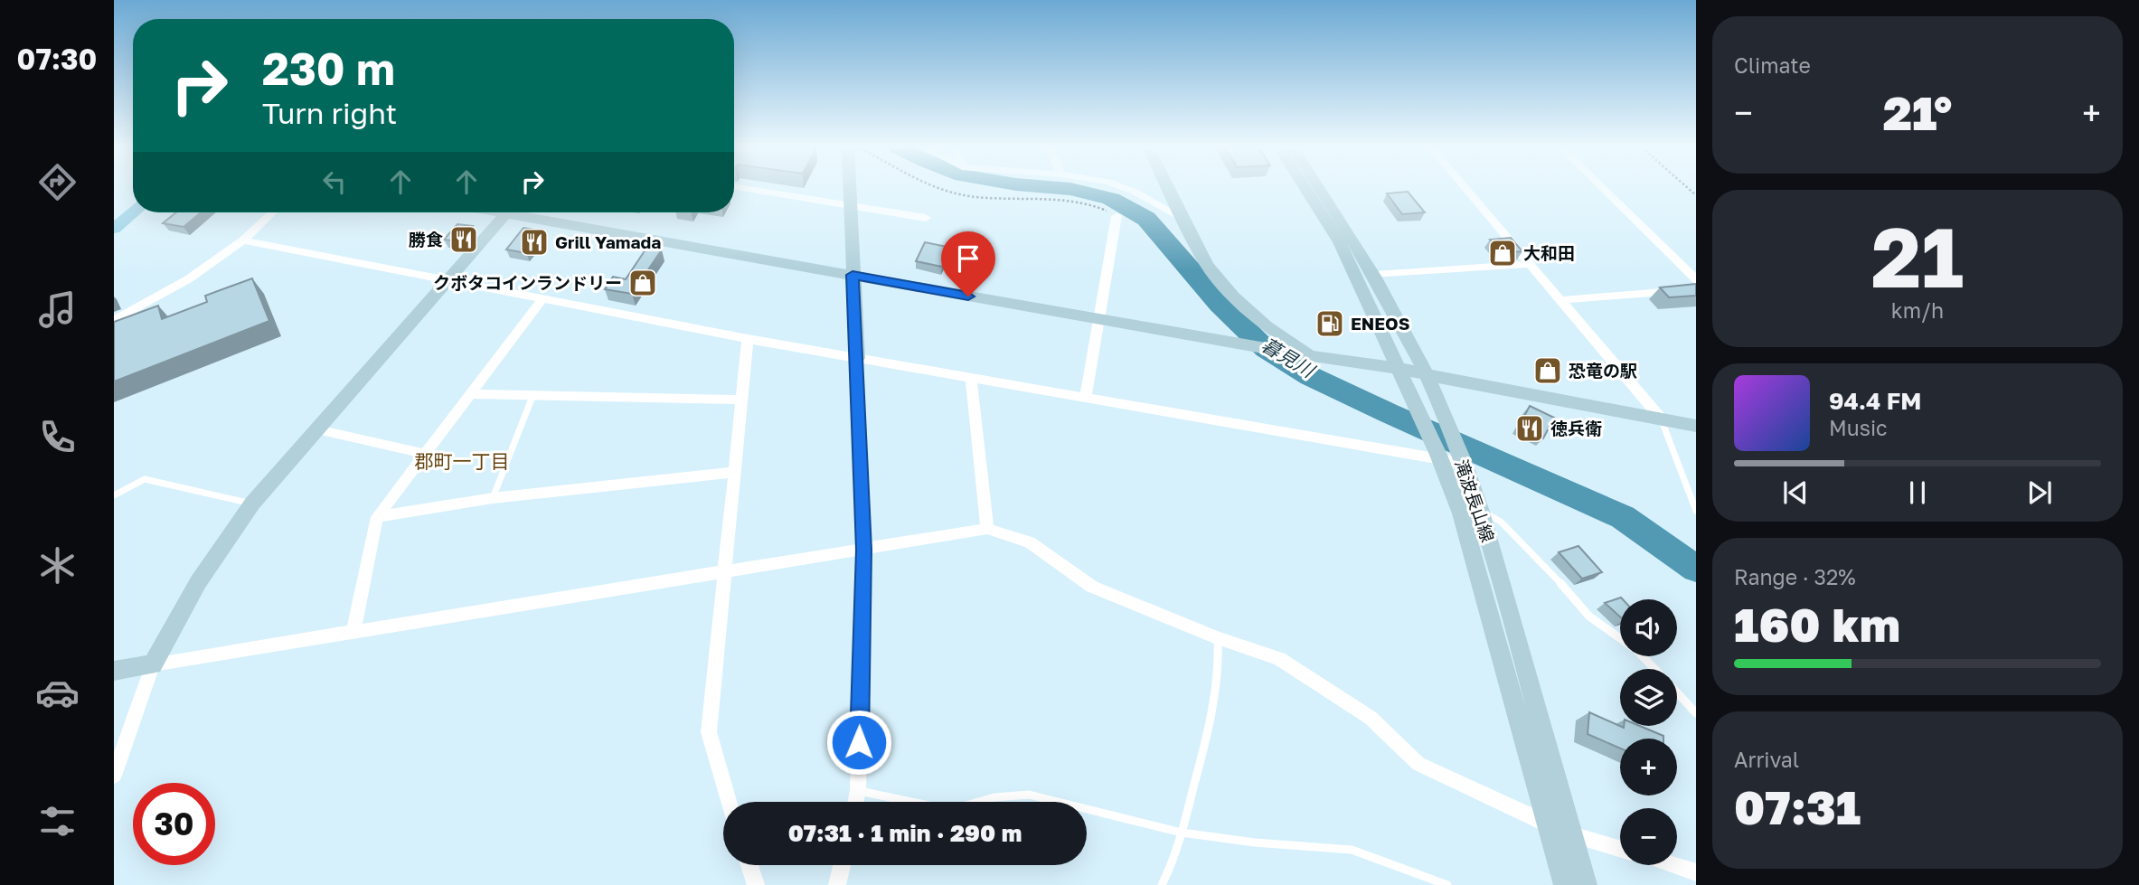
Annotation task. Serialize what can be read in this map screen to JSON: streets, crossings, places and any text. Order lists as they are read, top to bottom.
{
  "streets": {
    "street": ["滝波長山線"]
  },
  "districts": ["郡町一丁目"],
  "water": ["暮見川"],
  "places": {
    "restaurant": ["勝食", "Grill Yamada", "徳兵衛"],
    "shop": ["大和田", "クボタコインランドリー", "恐竜の駅"],
    "fuel station": ["ENEOS"]
  },
  "page": {
    "tabs": "07:30",
    "tile": [
      "Climate",
      ["21", "km/h"],
      ["Range · 32%", "160 km"],
      ["Arrival", "07:31"]
    ],
    "turn": ["230 m", "Turn right"],
    "heat": ["−", "21°", "+"],
    "song": ["94.4 FM", "Music"],
    "map_buttons": ["+", "−"],
    "limit": "30",
    "trip": "07:31 · 1 min · 290 m"
  }
}
